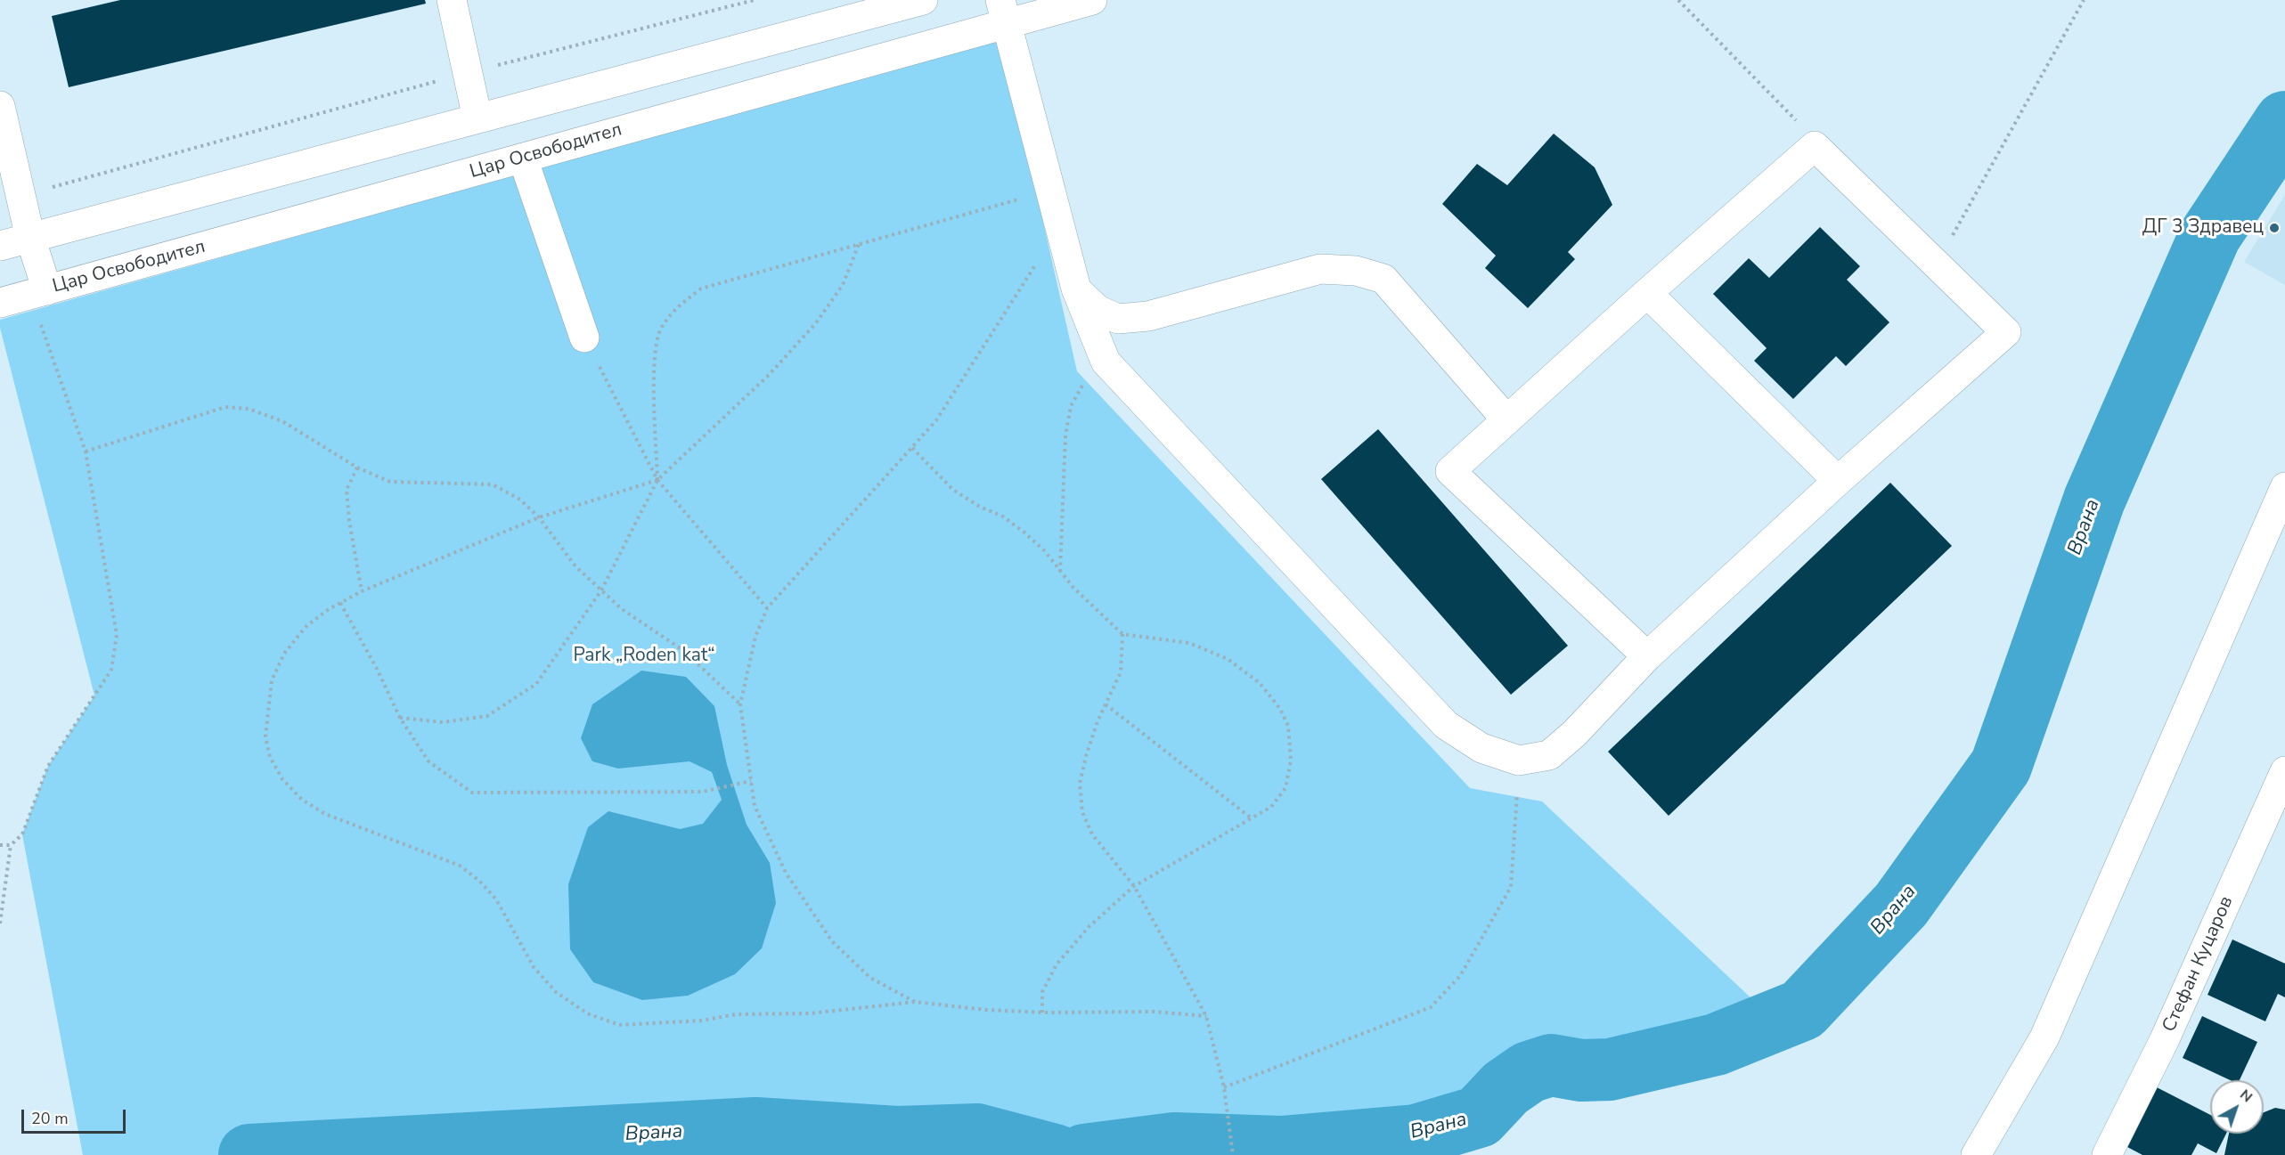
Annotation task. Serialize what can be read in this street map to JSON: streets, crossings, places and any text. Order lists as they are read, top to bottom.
{
  "streets": {
    "street": ["Цар Освободител", "Стефан Куцаров"]
  },
  "water": ["Врана"],
  "parks": ["Park „Roden kat“"],
  "places": ["ДГ 3 Здравец"],
  "scale_bar": "20 m",
  "north": "top right"
}
